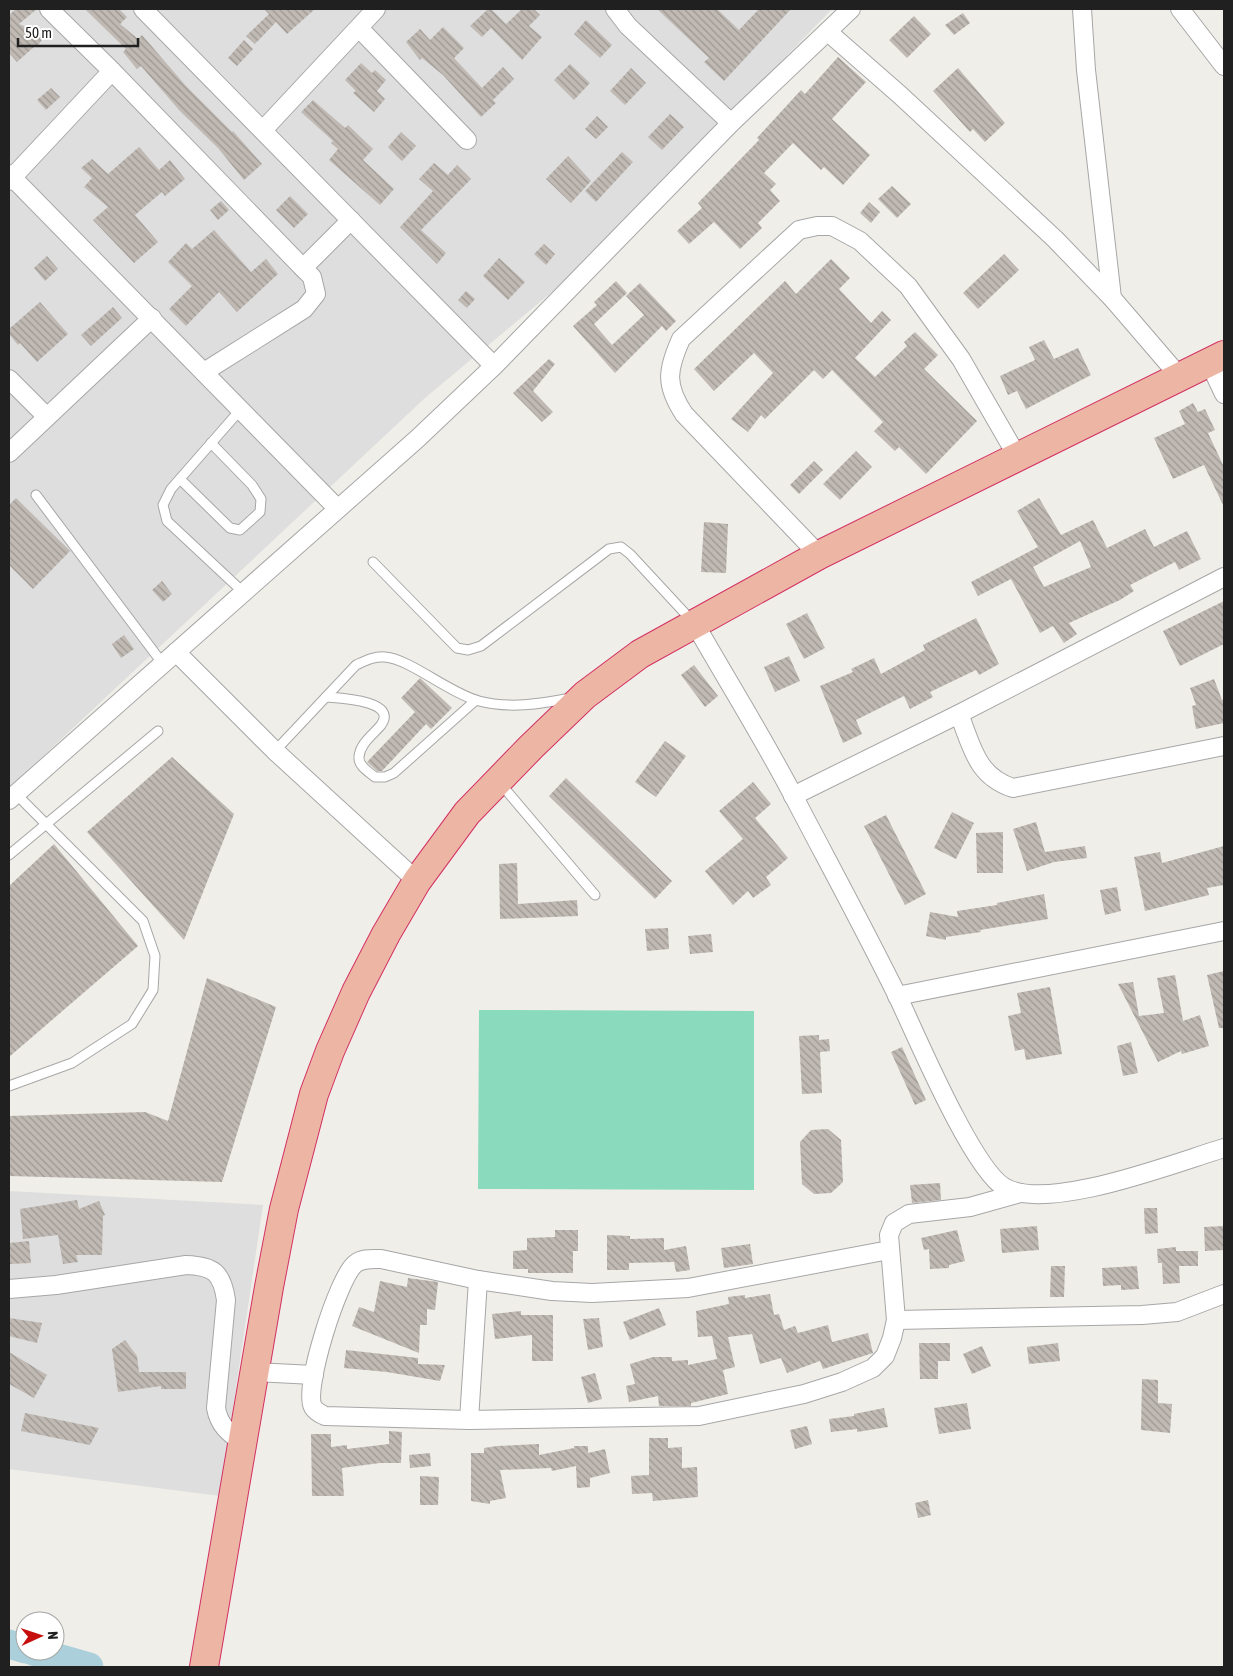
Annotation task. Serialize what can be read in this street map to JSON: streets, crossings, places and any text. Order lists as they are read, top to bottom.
{
  "scale_bar": "50 m",
  "north": "right"
}
